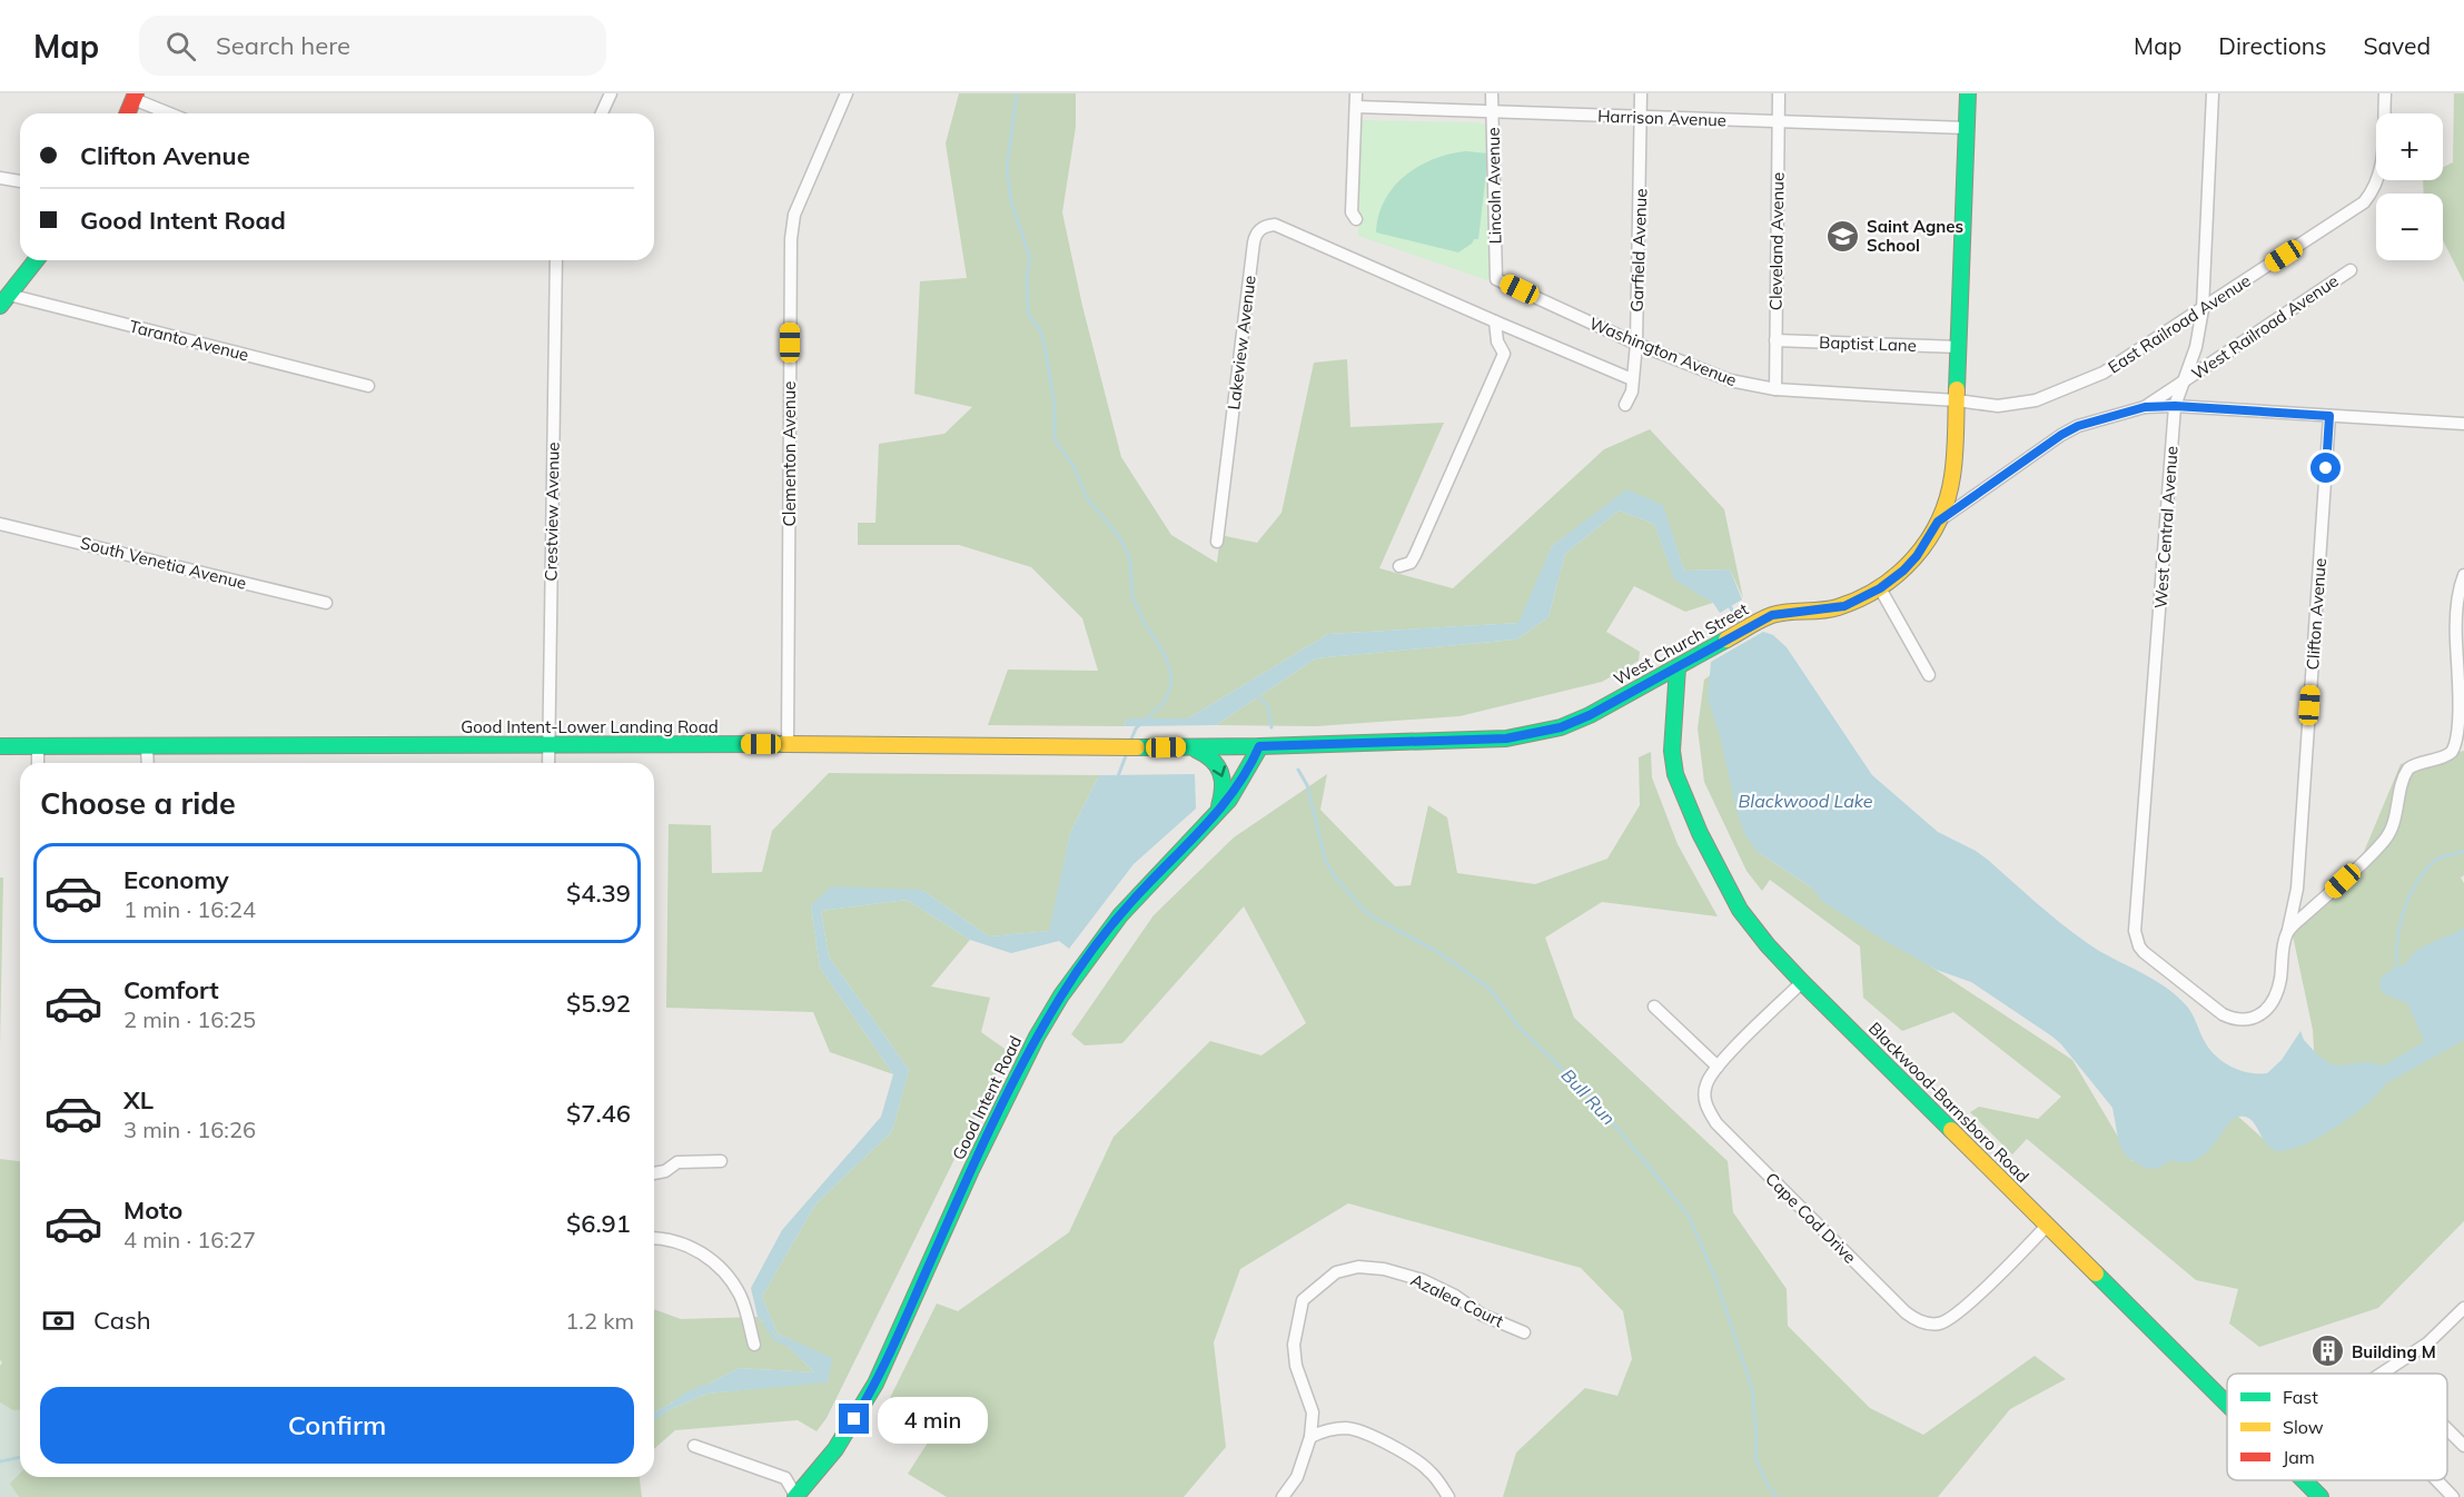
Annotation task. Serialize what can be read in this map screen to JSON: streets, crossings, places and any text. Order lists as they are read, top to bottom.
{
  "streets": {
    "main road": [
      "West Church Street",
      "Good Intent-Lower Landing Road",
      "Good Intent Road",
      "Blackwood-Barnsboro Road"
    ],
    "street": [
      "Harrison Avenue",
      "Lincoln Avenue",
      "Cleveland Avenue",
      "Garfield Avenue",
      "East Railroad Avenue",
      "West Railroad Avenue",
      "Taranto Avenue",
      "Lakeview Avenue",
      "Baptist Lane",
      "Washington Avenue",
      "Clementon Avenue",
      "Crestview Avenue",
      "West Central Avenue",
      "South Venetia Avenue",
      "Clifton Avenue",
      "Cape Cod Drive",
      "Azalea Court"
    ]
  },
  "crossings": [
    ["Harrison Avenue", "Lincoln Avenue"],
    ["Harrison Avenue", "Cleveland Avenue"],
    ["Harrison Avenue", "Garfield Avenue"],
    ["Harrison Avenue", "West Church Street"],
    ["Lincoln Avenue", "Washington Avenue"],
    ["Cleveland Avenue", "Baptist Lane"],
    ["Cleveland Avenue", "Washington Avenue"],
    ["Garfield Avenue", "Washington Avenue"],
    ["East Railroad Avenue", "Washington Avenue"],
    ["East Railroad Avenue", "West Central Avenue"],
    ["East Railroad Avenue", "West Church Street"],
    ["West Railroad Avenue", "West Central Avenue"],
    ["West Railroad Avenue", "West Church Street"],
    ["Baptist Lane", "West Church Street"],
    ["Washington Avenue", "West Church Street"],
    ["Clementon Avenue", "Good Intent-Lower Landing Road"],
    ["Crestview Avenue", "Good Intent-Lower Landing Road"],
    ["West Central Avenue", "Clifton Avenue"],
    ["West Church Street", "Good Intent-Lower Landing Road"],
    ["West Church Street", "Good Intent Road"],
    ["West Church Street", "Blackwood-Barnsboro Road"],
    ["Good Intent-Lower Landing Road", "Good Intent Road"],
    ["Blackwood-Barnsboro Road", "Cape Cod Drive"]
  ],
  "water": ["Blackwood Lake", "Bull Run"],
  "places": {
    "school or university": ["Saint Agnes School"],
    "building": ["Building M"]
  },
  "legend": ["Fast", "Slow", "Jam"],
  "page": {
    "header": "Map",
    "search": "Search here",
    "nav": ["Map", "Directions", "Saved"],
    "map_buttons": ["+", "−"],
    "banner": ["Clifton Avenue", "Good Intent Road"],
    "heading": "Choose a ride",
    "list": [
      {
        "name": "Economy",
        "note": "1 min · 16:24",
        "value": "$4.39"
      },
      {
        "name": "Comfort",
        "note": "2 min · 16:25",
        "value": "$5.92"
      },
      {
        "name": "XL",
        "note": "3 min · 16:26",
        "value": "$7.46"
      },
      {
        "name": "Moto",
        "note": "4 min · 16:27",
        "value": "$6.91"
      }
    ],
    "pay": ["Cash", "1.2 km"],
    "buttons": "Confirm",
    "bubble": "4 min"
  }
}
